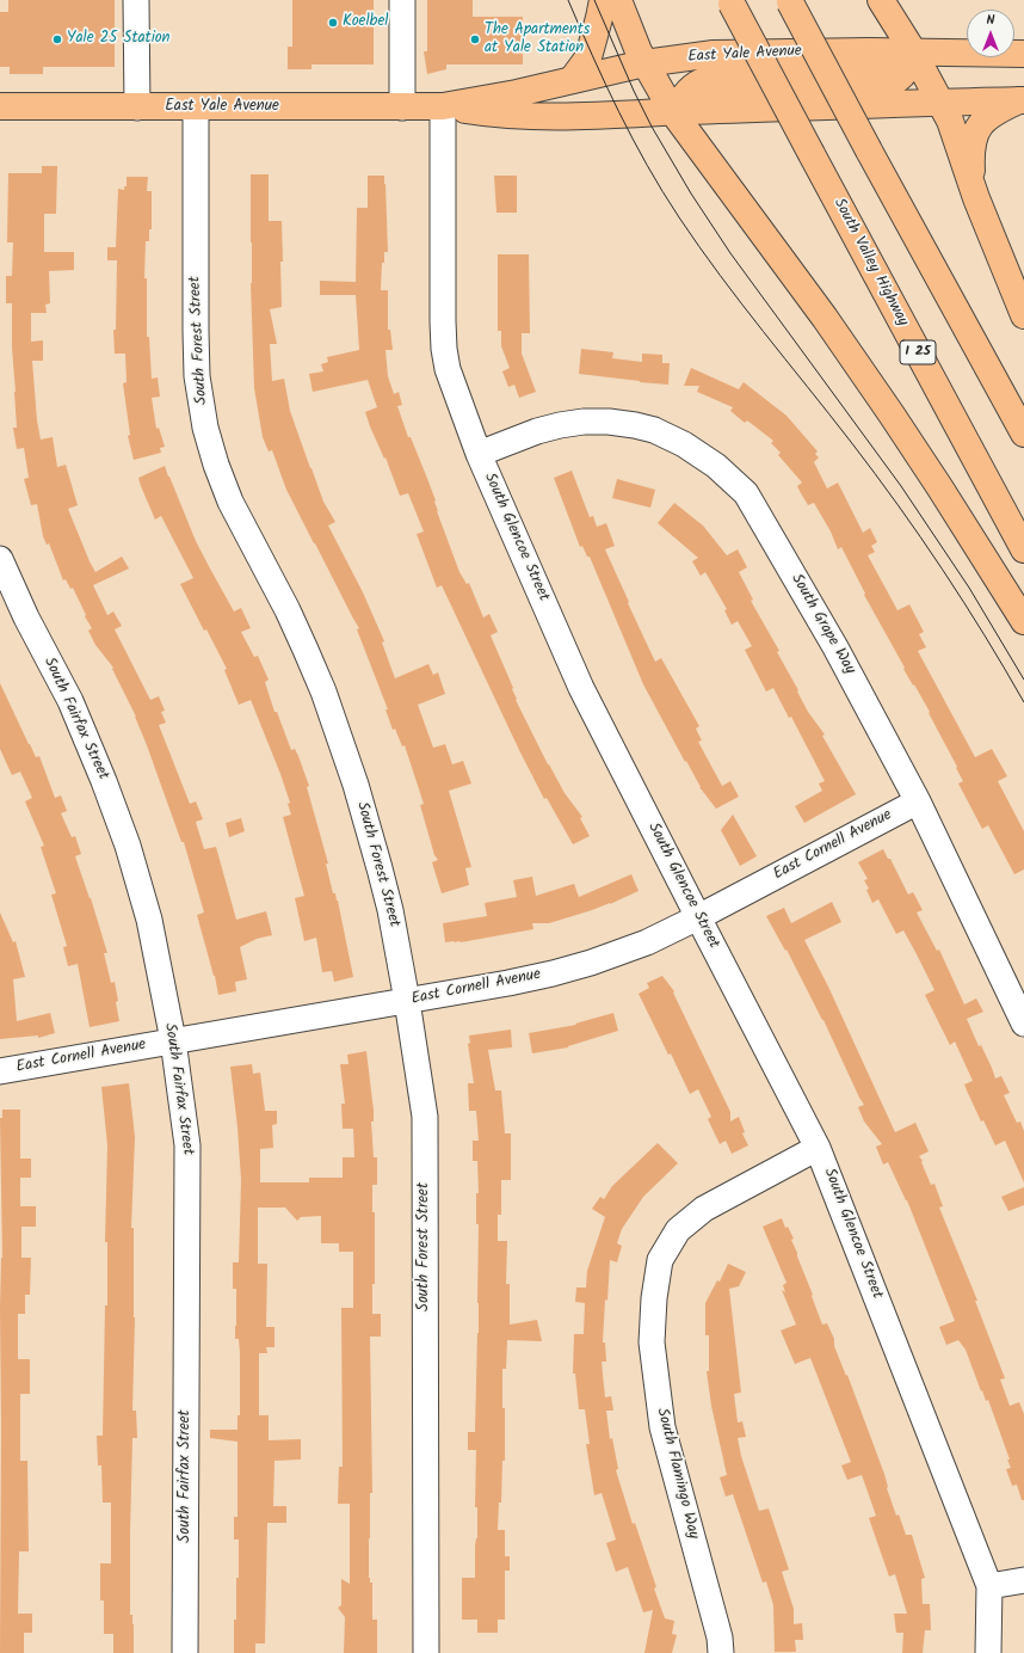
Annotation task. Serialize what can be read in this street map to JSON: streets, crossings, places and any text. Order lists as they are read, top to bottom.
{
  "streets": {
    "main road": ["East Yale Avenue", "South Valley Highway", "I 25"],
    "street": [
      "South Forest Street",
      "South Glencoe Street",
      "South Grape Way",
      "South Fairfax Street",
      "East Cornell Avenue",
      "South Flamingo Way"
    ]
  },
  "crossings": [
    ["East Yale Avenue", "South Forest Street"],
    ["East Yale Avenue", "South Glencoe Street"],
    ["South Forest Street", "East Cornell Avenue"],
    ["South Glencoe Street", "South Grape Way"],
    ["South Glencoe Street", "East Cornell Avenue"],
    ["South Glencoe Street", "South Flamingo Way"],
    ["South Grape Way", "East Cornell Avenue"],
    ["South Fairfax Street", "East Cornell Avenue"]
  ],
  "places": ["Koelbel", "Yale 25 Station", "The Apartments at Yale Station"],
  "north": "top"
}
